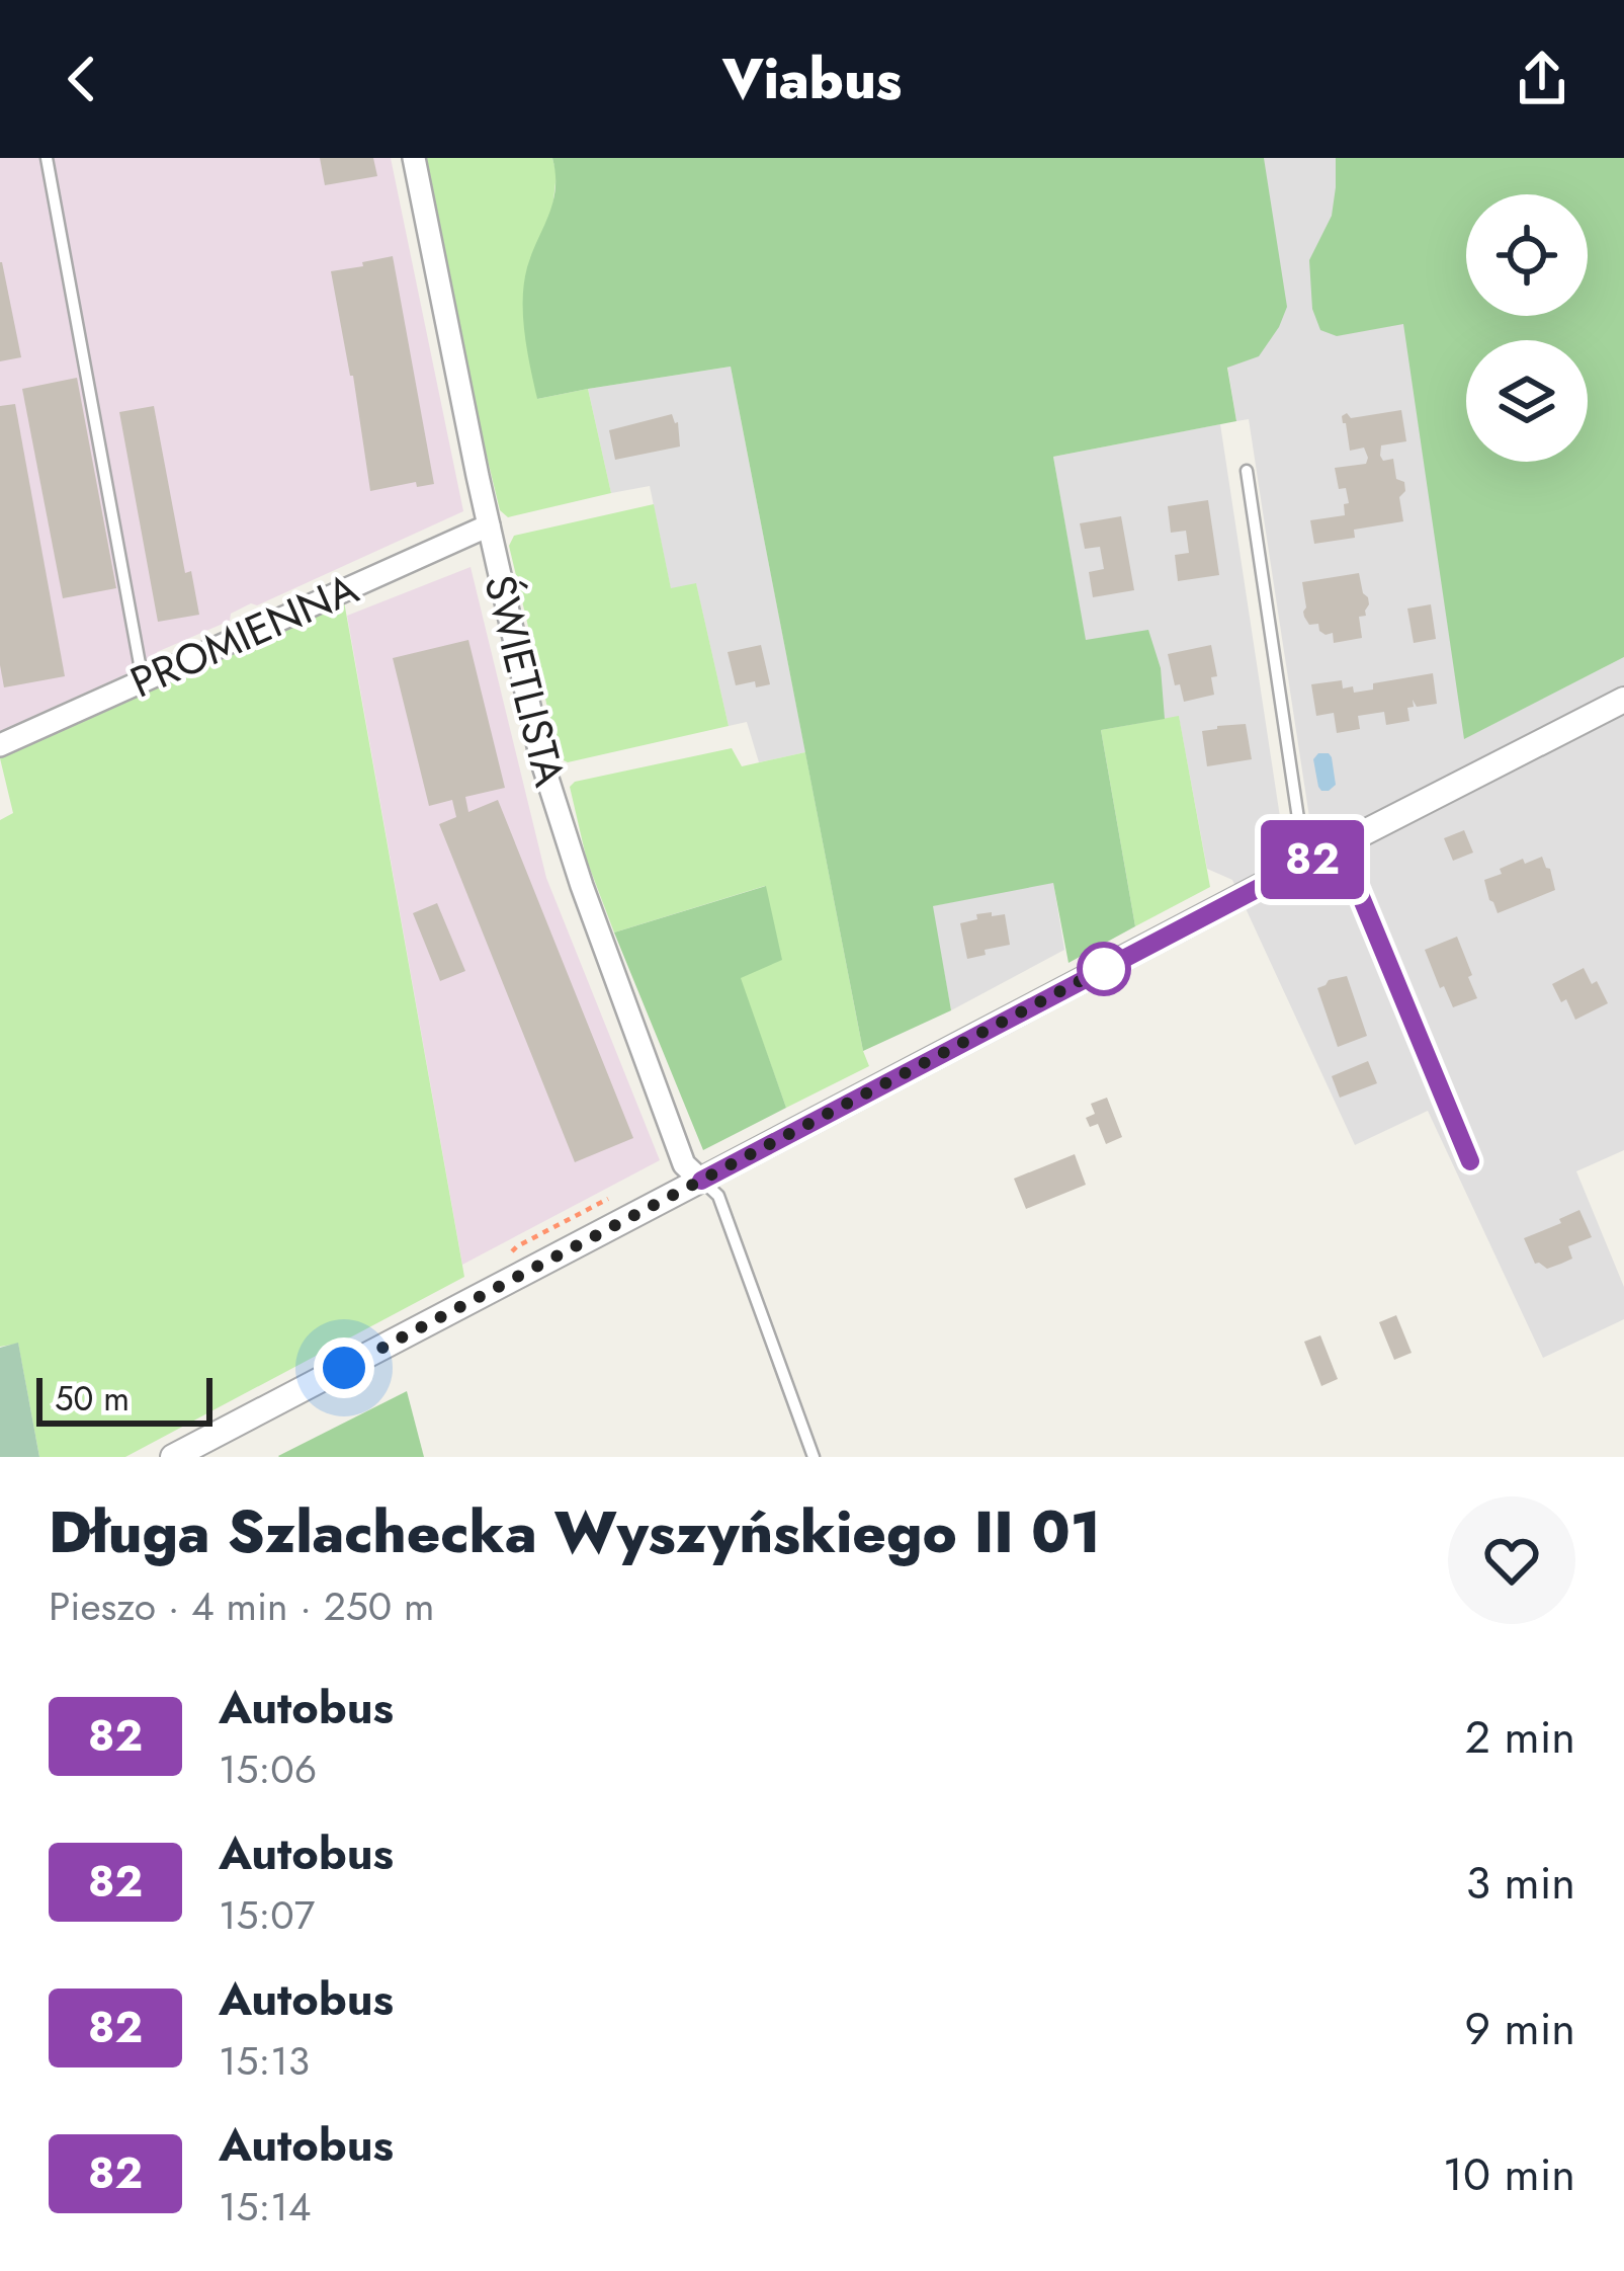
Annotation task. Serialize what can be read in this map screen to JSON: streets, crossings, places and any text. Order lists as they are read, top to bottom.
{
  "streets": {
    "street": ["PROMIENNA", "ŚWIETLISTA"]
  },
  "crossings": [
    ["PROMIENNA", "ŚWIETLISTA"]
  ],
  "lines": ["bus line 82"],
  "scale_bar": "50 m",
  "page": {
    "header": "Viabus",
    "on_map": "82",
    "scale": "50 m",
    "heading": ["Długa Szlachecka Wyszyńskiego II 01", "Pieszo · 4 min · 250 m"],
    "list": [
      {
        "mark": "82",
        "name": "Autobus",
        "note": "15:06",
        "value": "2 min"
      },
      {
        "mark": "82",
        "name": "Autobus",
        "note": "15:07",
        "value": "3 min"
      },
      {
        "mark": "82",
        "name": "Autobus",
        "note": "15:13",
        "value": "9 min"
      },
      {
        "mark": "82",
        "name": "Autobus",
        "note": "15:14",
        "value": "10 min"
      }
    ]
  }
}
